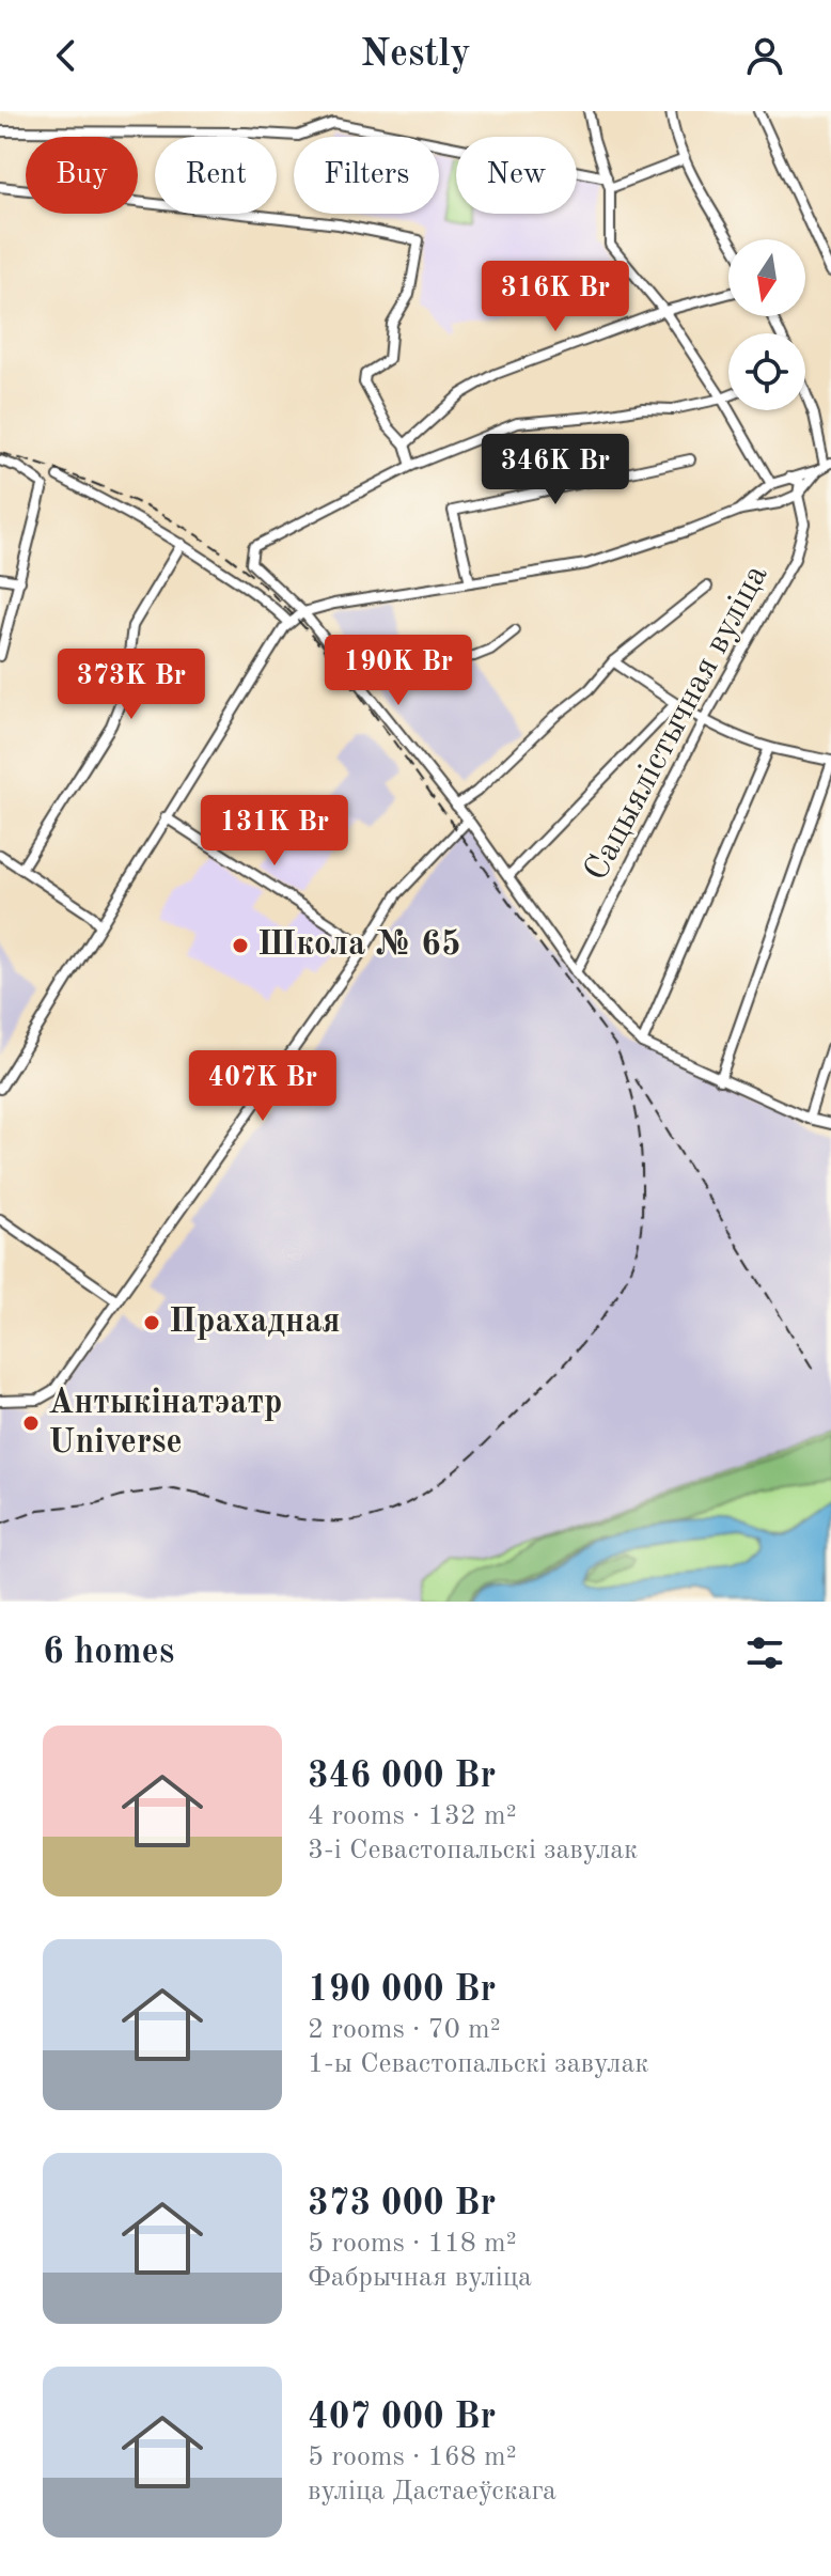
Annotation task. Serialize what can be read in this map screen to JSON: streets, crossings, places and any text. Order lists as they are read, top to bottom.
{
  "streets": {
    "street": ["Сацыялістычная вуліца"]
  },
  "places": ["Школа № 65", "Прахадная", "Антыкінатэатр Universe"],
  "north": "bottom",
  "page": {
    "header": "Nestly",
    "chip": [
      "Buy",
      "Rent",
      "Filters",
      "New"
    ],
    "price": [
      "316K Br",
      "346K Br",
      "190K Br",
      "373K Br",
      "131K Br",
      "407K Br"
    ],
    "heading": "6 homes",
    "list": [
      {
        "name": "346 000 Br",
        "note": "4 rooms · 132 m² · 3-і Севастопальскі завулак"
      },
      {
        "name": "190 000 Br",
        "note": "2 rooms · 70 m² · 1-ы Севастопальскі завулак"
      },
      {
        "name": "373 000 Br",
        "note": "5 rooms · 118 m² · Фабрычная вуліца"
      },
      {
        "name": "407 000 Br",
        "note": "5 rooms · 168 m² · вуліца Дастаеўскага"
      }
    ]
  }
}
